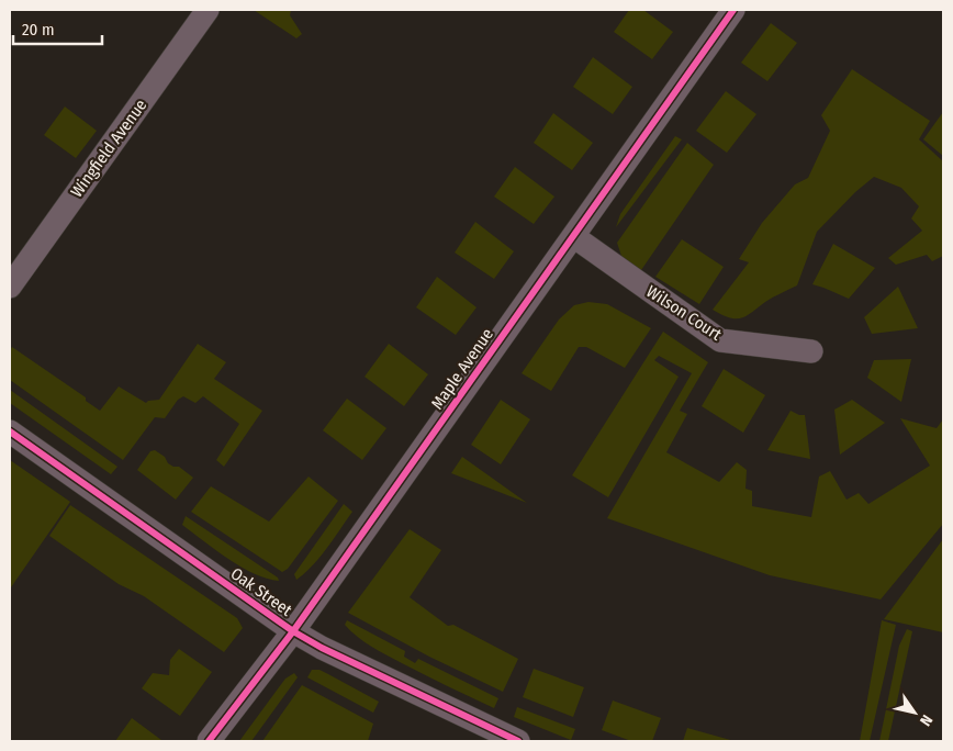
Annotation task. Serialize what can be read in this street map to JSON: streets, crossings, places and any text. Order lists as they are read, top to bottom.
{
  "streets": {
    "street": [
      "Wingfield Avenue",
      "Wilson Court",
      "Maple Avenue",
      "Oak Street"
    ]
  },
  "crossings": [
    ["Wilson Court", "Maple Avenue"],
    ["Maple Avenue", "Oak Street"]
  ],
  "scale_bar": "20 m",
  "north": "bottom right"
}
